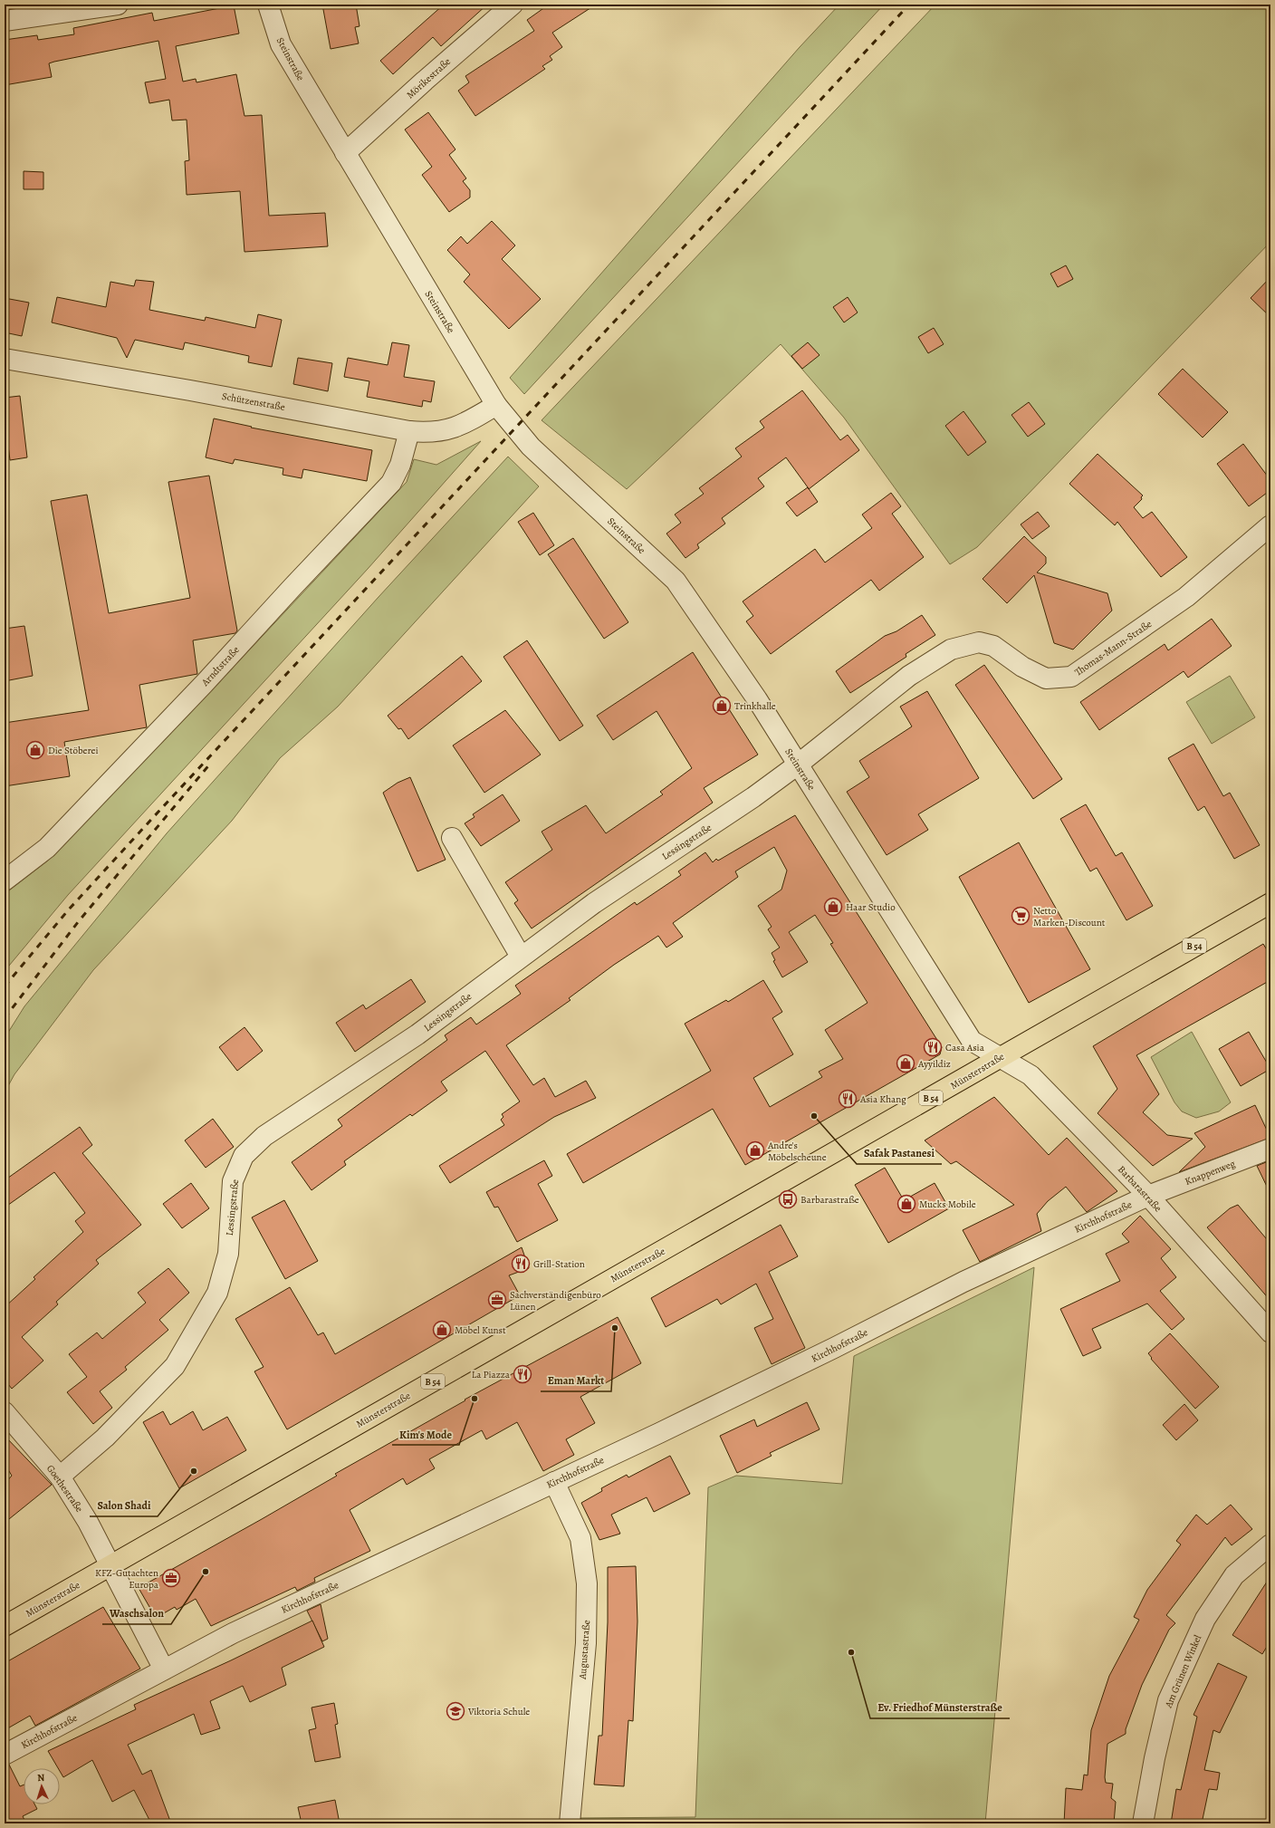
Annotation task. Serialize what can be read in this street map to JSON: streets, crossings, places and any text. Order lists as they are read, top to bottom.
{
  "streets": {
    "main road": ["B 54", "Münsterstraße"],
    "street": [
      "Steinstraße",
      "Mörikestraße",
      "Schützenstraße",
      "Thomas-Mann-Straße",
      "Arndtstraße",
      "Lessingstraße",
      "Knappenweg",
      "Barbarastraße",
      "Kirchhofstraße",
      "Goethestraße",
      "Augustastraße",
      "Am Grünen Winkel"
    ]
  },
  "crossings": [
    ["Steinstraße", "Mörikestraße"],
    ["Steinstraße", "Schützenstraße"],
    ["Steinstraße", "Thomas-Mann-Straße"],
    ["Steinstraße", "Lessingstraße"],
    ["Steinstraße", "Münsterstraße"],
    ["Steinstraße", "Barbarastraße"],
    ["Schützenstraße", "Arndtstraße"],
    ["Thomas-Mann-Straße", "Lessingstraße"],
    ["Lessingstraße", "Goethestraße"],
    ["Münsterstraße", "Barbarastraße"],
    ["Münsterstraße", "Goethestraße"],
    ["Knappenweg", "Barbarastraße"],
    ["Knappenweg", "Kirchhofstraße"],
    ["Barbarastraße", "Kirchhofstraße"],
    ["Kirchhofstraße", "Goethestraße"],
    ["Kirchhofstraße", "Augustastraße"]
  ],
  "places": {
    "shop": [
      "Trinkhalle",
      "Die Stöberei",
      "Haar Studio",
      "Ayyildiz",
      "Andre's Möbelscheune",
      "Mucks Mobile",
      "Möbel Kunst"
    ],
    "supermarket": ["Netto Marken-Discount"],
    "restaurant": [
      "Casa Asia",
      "Asia Khang",
      "Grill-Station",
      "La Piazza"
    ],
    "other": [
      "Safak Pastanesi",
      "Eman Markt",
      "Kim's Mode",
      "Salon Shadi",
      "Waschsalon",
      "Ev. Friedhof Münsterstraße"
    ],
    "bus stop": ["Barbarastraße"],
    "office": ["Sachverständigenbüro Lünen", "KFZ-Gutachten Europa"],
    "school or university": ["Viktoria Schule"]
  },
  "north": "top"
}
